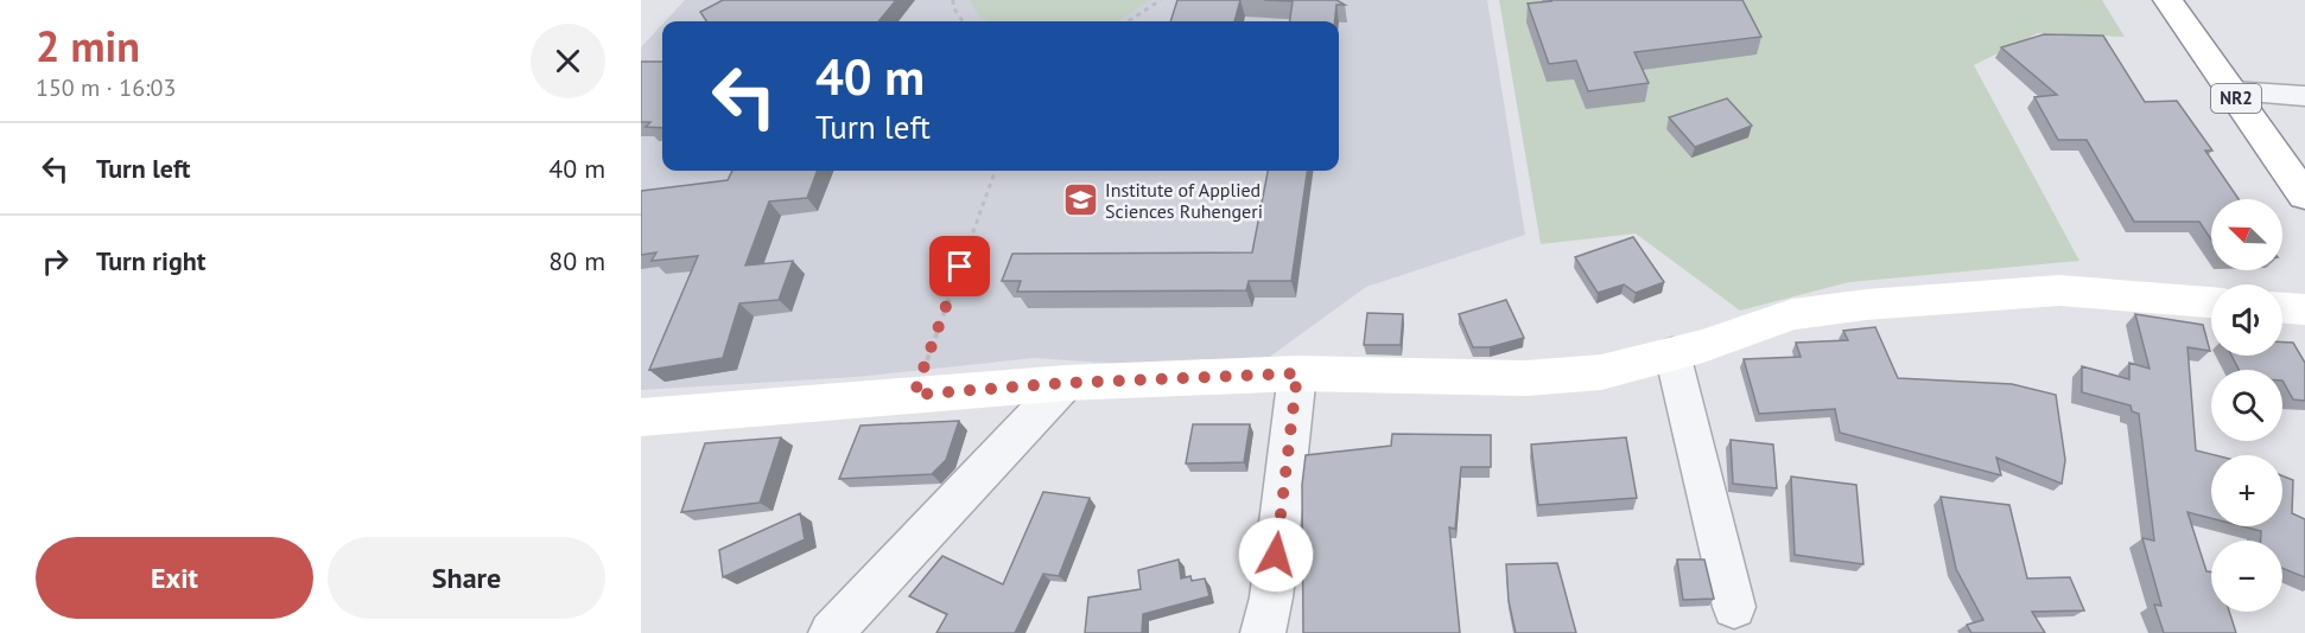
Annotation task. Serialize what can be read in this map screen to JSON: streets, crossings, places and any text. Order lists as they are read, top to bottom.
{
  "streets": {
    "main road": ["NR2"]
  },
  "places": {
    "school or university": ["Institute of Applied Sciences Ruhengeri"]
  },
  "north": "top left",
  "page": {
    "heading": ["2 min", "150 m · 16:03"],
    "turn": ["40 m", "Turn left"],
    "list": [
      {
        "name": "Turn left",
        "value": "40 m"
      },
      {
        "name": "Turn right",
        "value": "80 m"
      }
    ],
    "map_buttons": ["+", "−"],
    "buttons": ["Exit", "Share"]
  }
}
